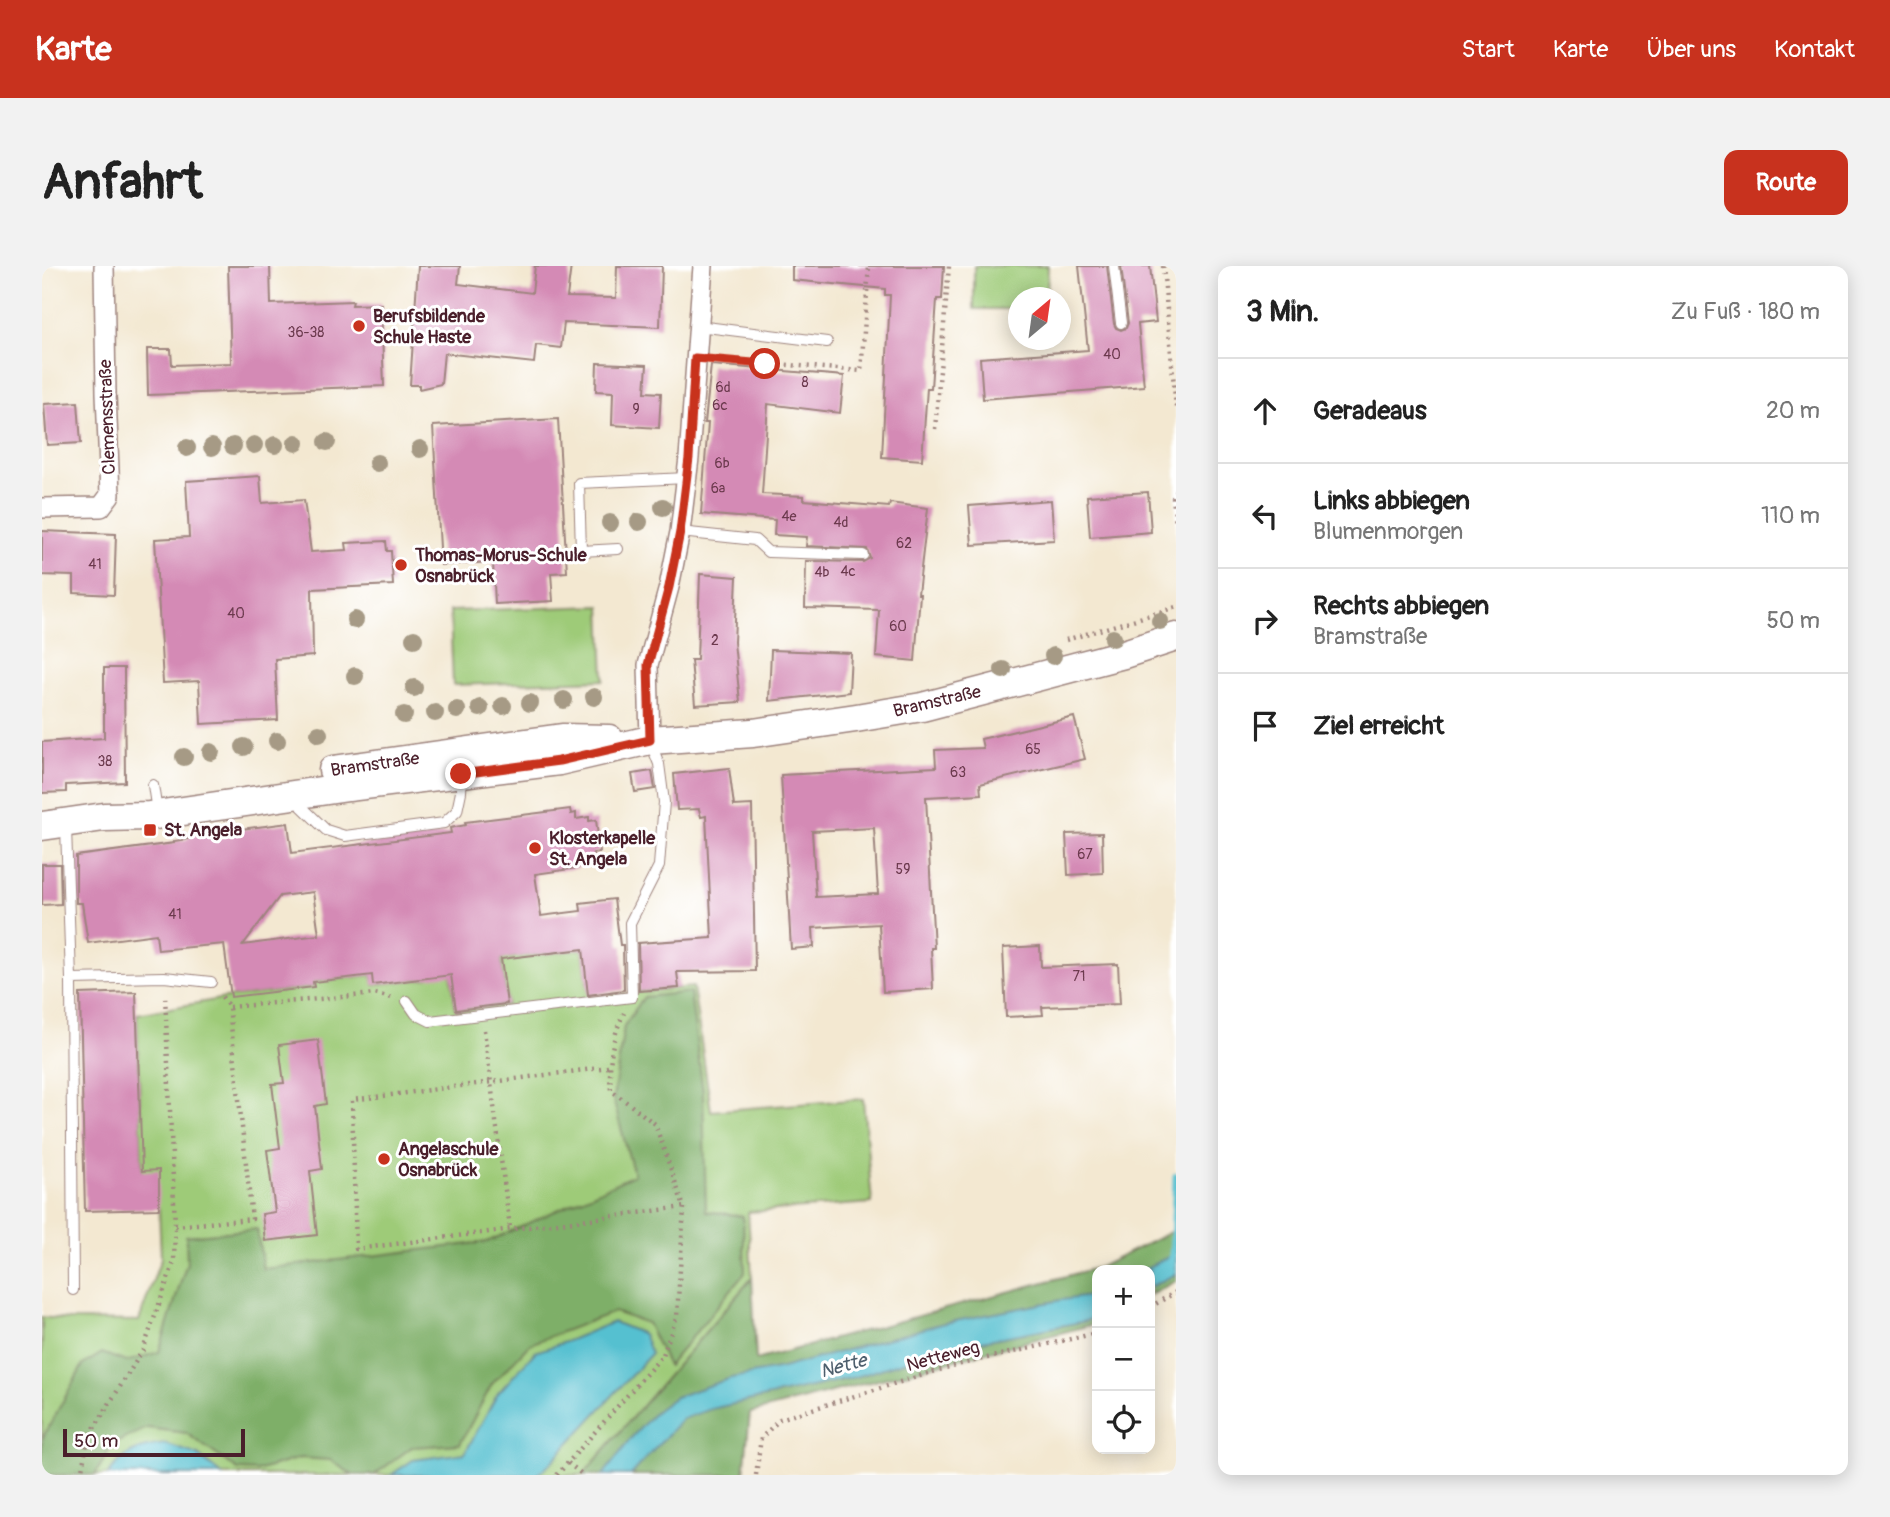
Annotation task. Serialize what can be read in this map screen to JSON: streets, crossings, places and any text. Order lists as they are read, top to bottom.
{
  "streets": {
    "street": ["Clemensstraße", "Bramstraße"],
    "path": ["Netteweg"]
  },
  "water": ["Nette"],
  "places": {
    "other": [
      "Berufsbildende Schule Haste",
      "Thomas-Morus-Schule Osnabrück",
      "Klosterkapelle St. Angela",
      "Angelaschule Osnabrück"
    ],
    "transit": ["St. Angela"]
  },
  "house_numbers": [
    "36-38",
    "40",
    "8",
    "6d",
    "6c",
    "9",
    "6b",
    "6a",
    "4e",
    "4d",
    "62",
    "41",
    "4c",
    "4b",
    "40",
    "60",
    "2",
    "65",
    "38",
    "63",
    "67",
    "59",
    "41",
    "71"
  ],
  "scale_bar": "50 m",
  "north": "top right",
  "page": {
    "header": "Karte",
    "nav": [
      "Start",
      "Karte",
      "Über uns",
      "Kontakt"
    ],
    "buttons": "Route",
    "title": "Anfahrt",
    "heading": ["3 Min.", "Zu Fuß · 180 m"],
    "list": [
      ["Geradeaus", "20 m"],
      ["Links abbiegen", "Blumenmorgen", "110 m"],
      ["Rechts abbiegen", "Bramstraße", "50 m"],
      "Ziel erreicht"
    ],
    "map_buttons": ["+", "−"],
    "scale": "50 m"
  }
}
